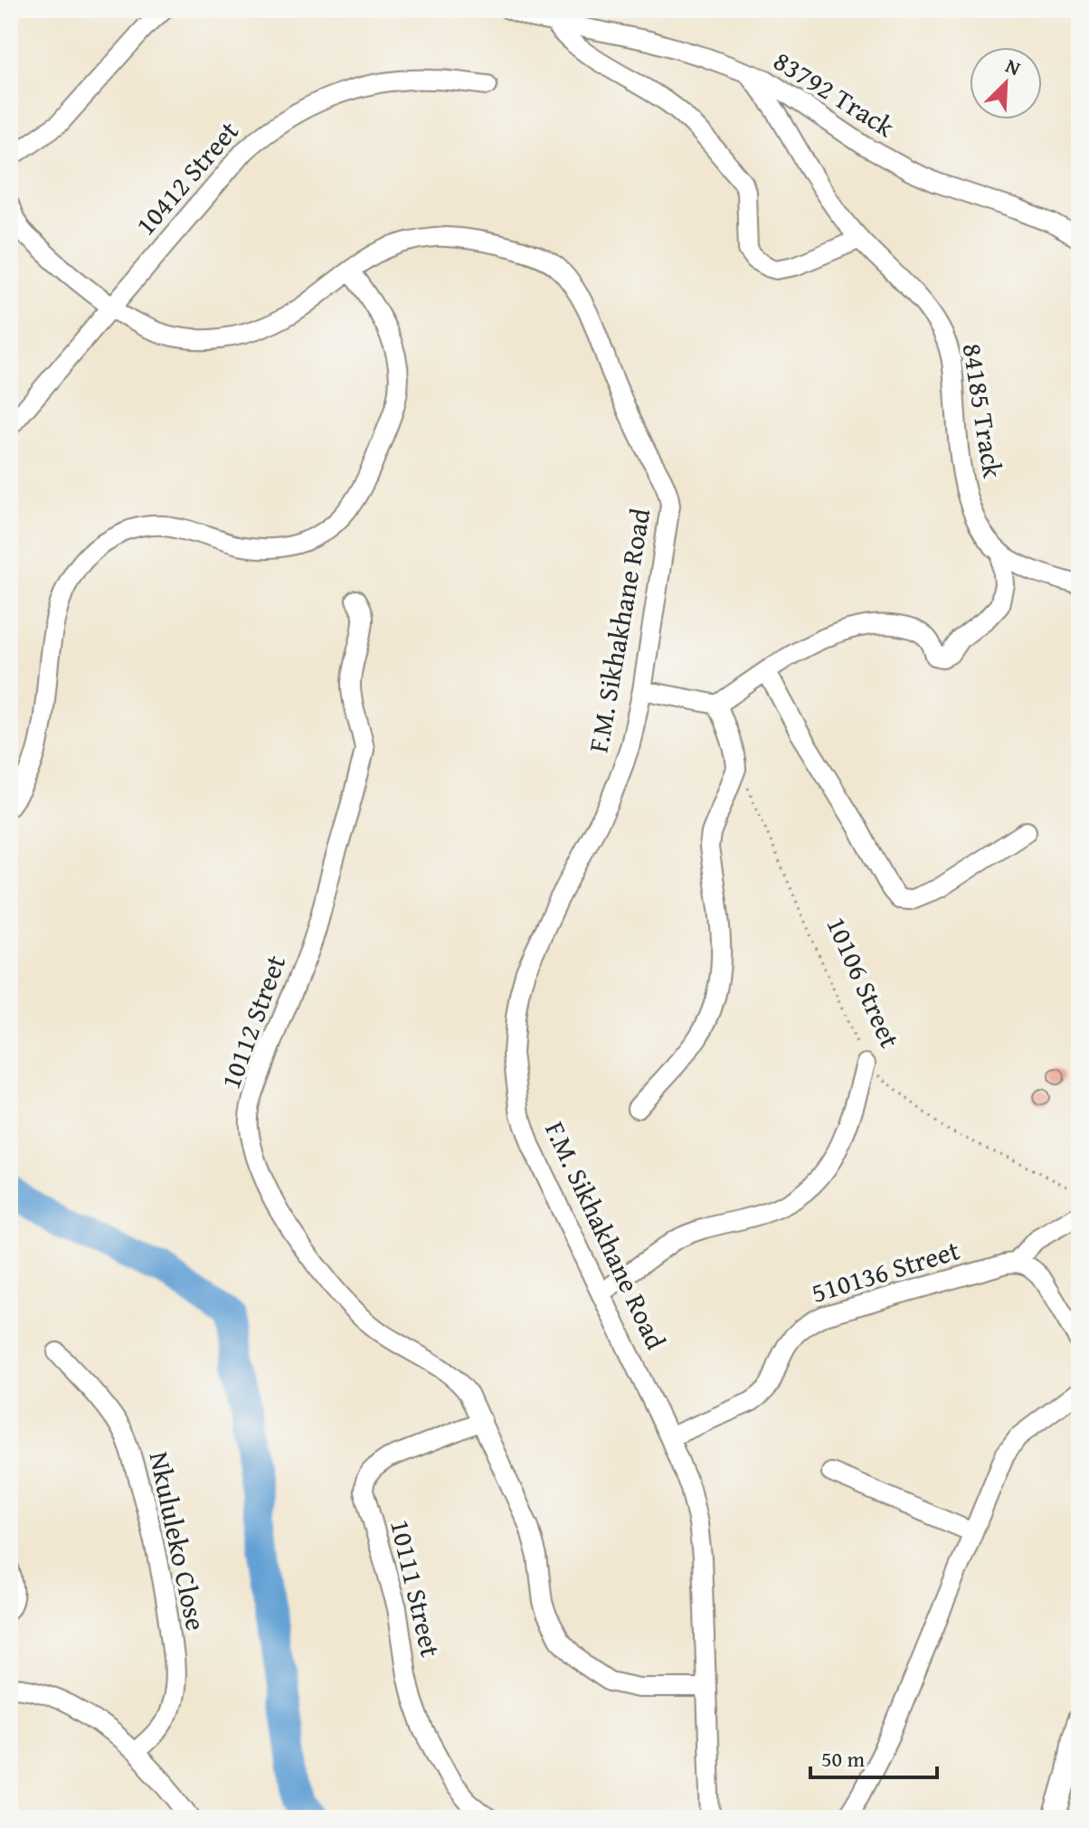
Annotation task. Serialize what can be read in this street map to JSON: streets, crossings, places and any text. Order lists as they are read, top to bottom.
{
  "streets": {
    "street": [
      "83792 Track",
      "10412 Street",
      "84185 Track",
      "F.M. Sikhakhane Road",
      "10112 Street",
      "510136 Street",
      "Nkululeko Close",
      "10111 Street"
    ],
    "path": ["10106 Street"]
  },
  "crossings": [
    ["83792 Track", "84185 Track"],
    ["10412 Street", "F.M. Sikhakhane Road"],
    ["F.M. Sikhakhane Road", "10112 Street"],
    ["F.M. Sikhakhane Road", "510136 Street"],
    ["10112 Street", "10111 Street"]
  ],
  "scale_bar": "50 m",
  "north": "top right"
}
